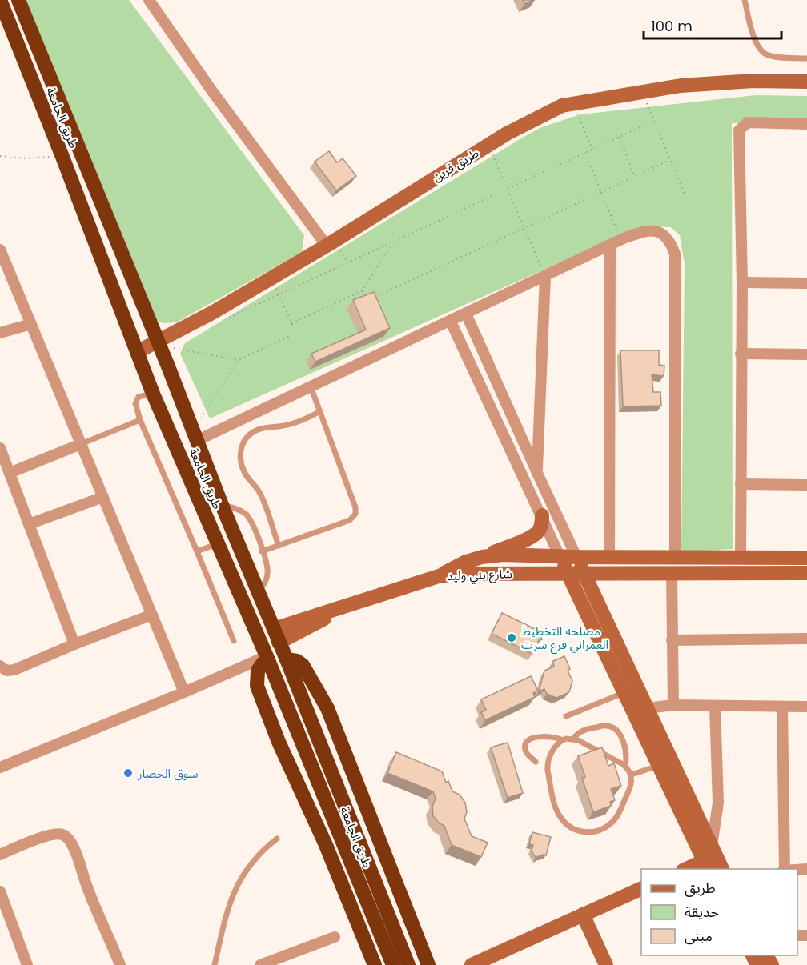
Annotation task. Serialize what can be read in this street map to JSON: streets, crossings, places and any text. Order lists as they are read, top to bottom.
{
  "streets": {
    "highway": ["طريق الجامعة"],
    "street": ["طريق قرين", "شارع بني وليد"]
  },
  "crossings": [
    ["طريق الجامعة", "طريق قرين"]
  ],
  "places": ["مصلحة التخطيط العمراني فرع سرت", "سوق الخصار"],
  "legend": ["طريق", "حديقة", "مبنى"],
  "scale_bar": "100 m"
}
